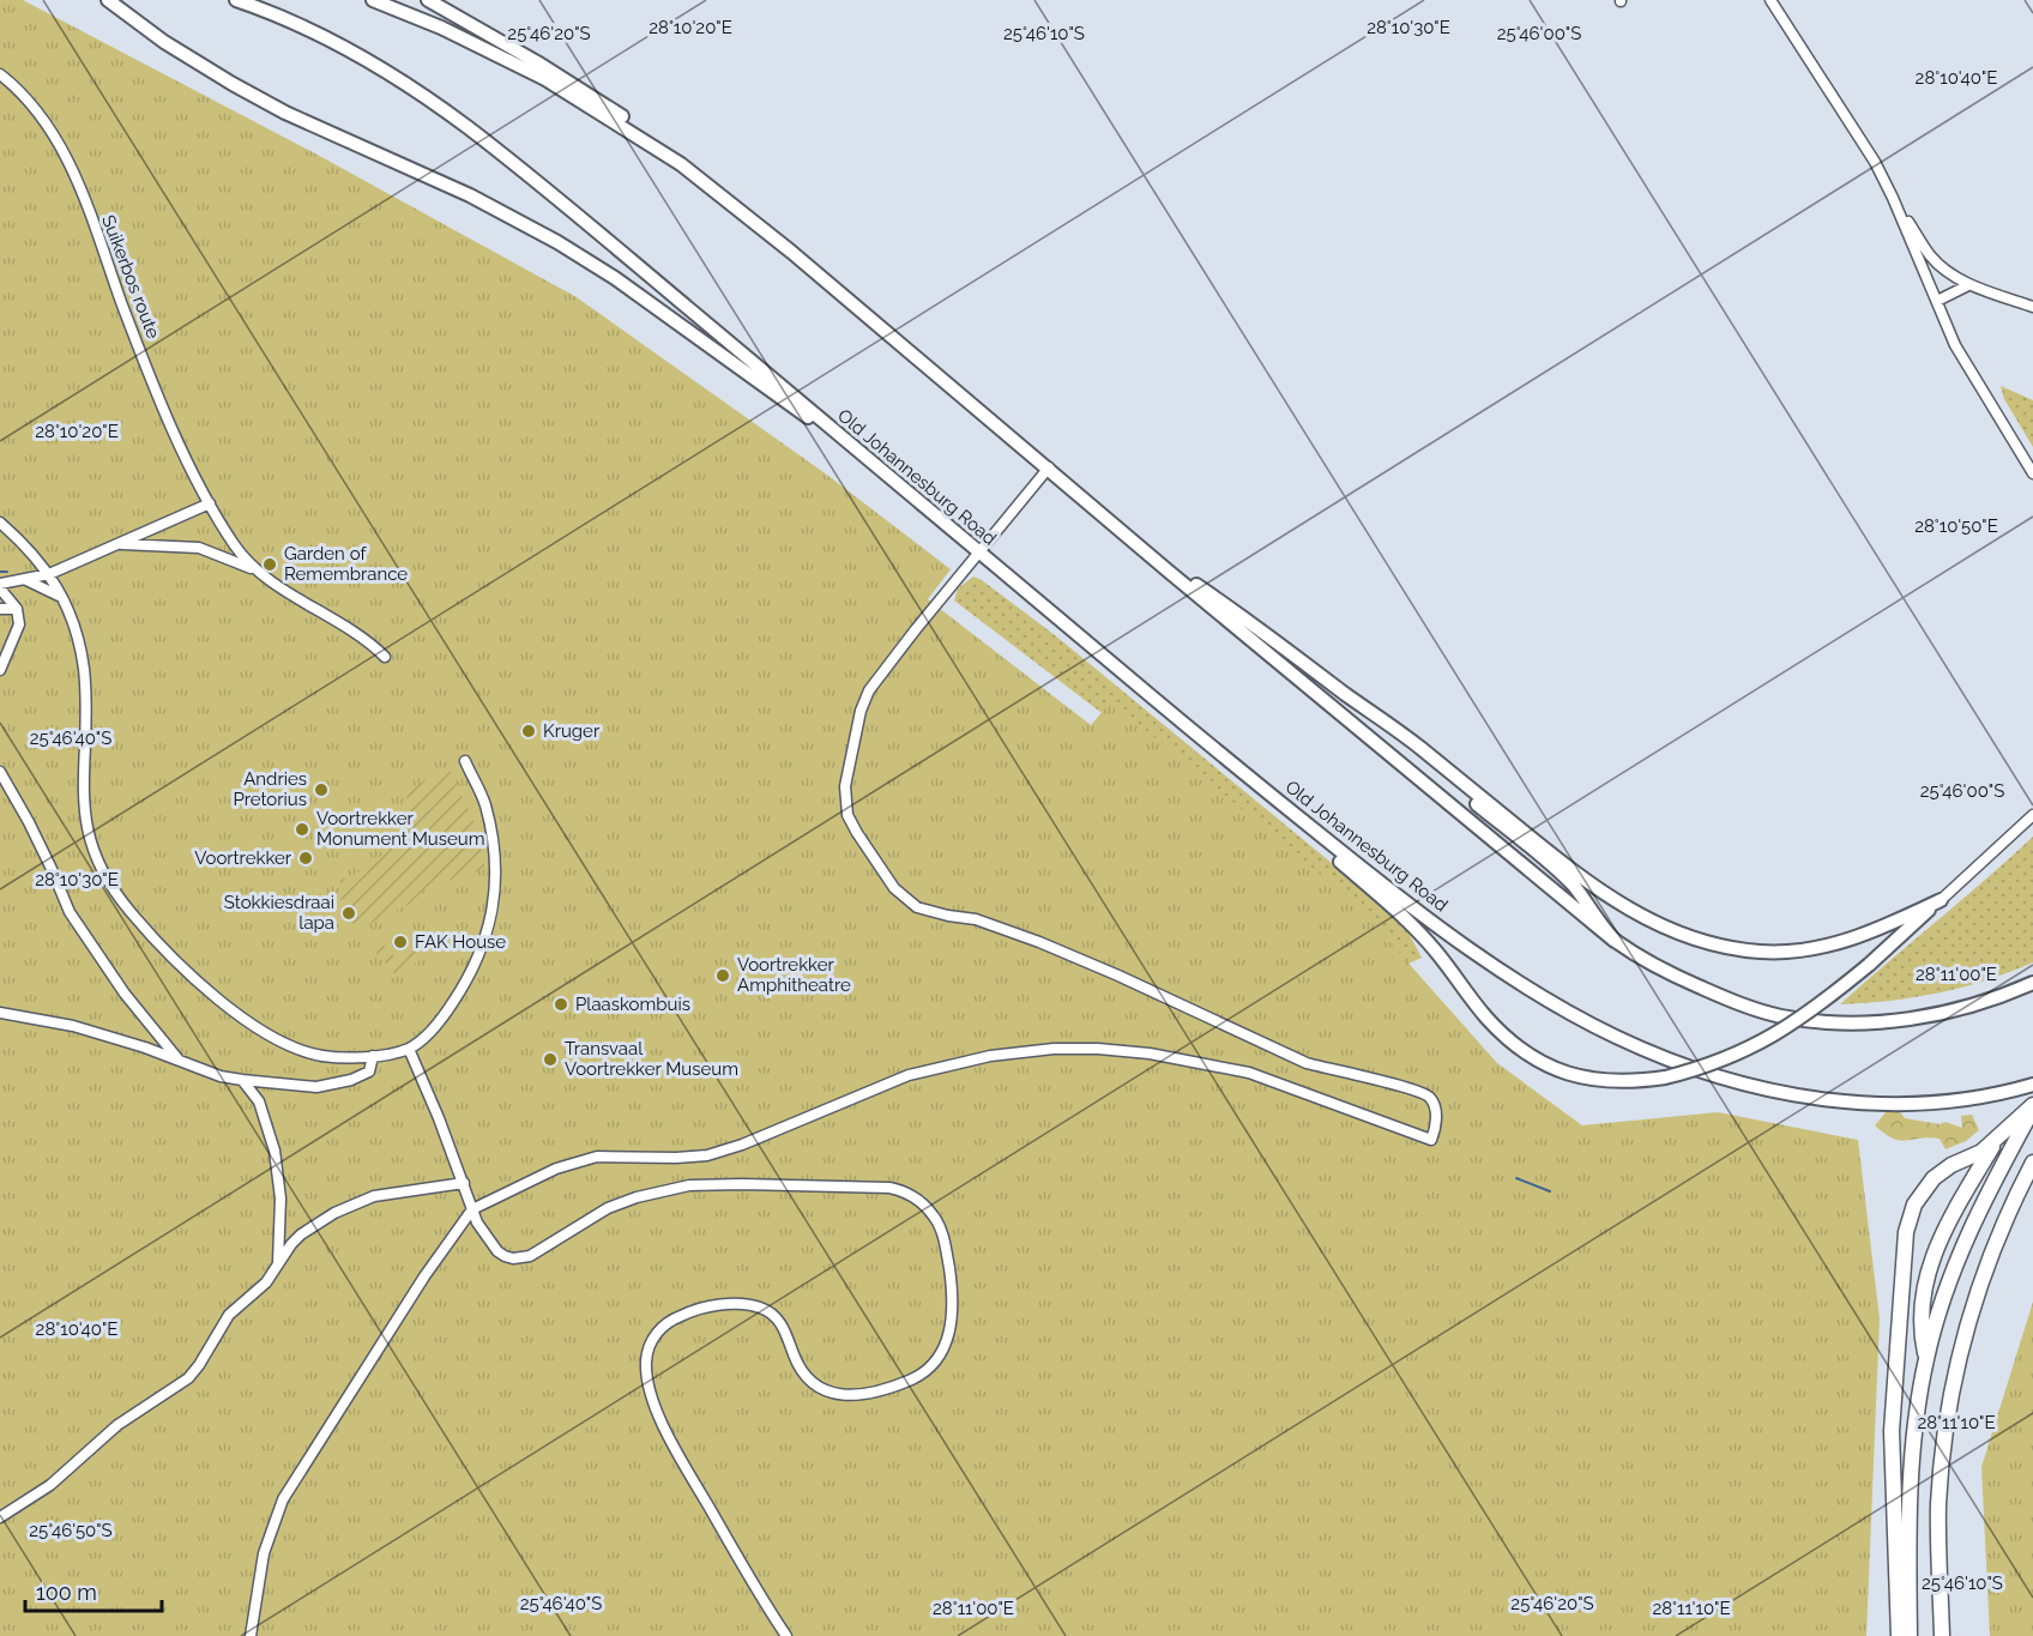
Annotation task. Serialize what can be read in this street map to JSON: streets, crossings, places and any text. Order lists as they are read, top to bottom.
{
  "streets": {
    "main road": ["Old Johannesburg Road"],
    "street": ["Suikerbos route"]
  },
  "places": [
    "Garden of Remembrance",
    "Kruger",
    "Andries Pretorius",
    "Voortrekker Monument Museum",
    "Voortrekker",
    "Stokkiesdraai lapa",
    "FAK House",
    "Voortrekker Amphitheatre",
    "Plaaskombuis",
    "Transvaal Voortrekker Museum"
  ],
  "scale_bar": "100 m",
  "coordinates": [
    "28°10'20\"E",
    "28°10'30\"E",
    "25°46'20\"S",
    "25°46'00\"S",
    "25°46'10\"S",
    "28°10'40\"E",
    "28°10'50\"E",
    "25°46'40\"S",
    "28°11'00\"E",
    "28°11'10\"E",
    "25°46'50\"S"
  ]
}
